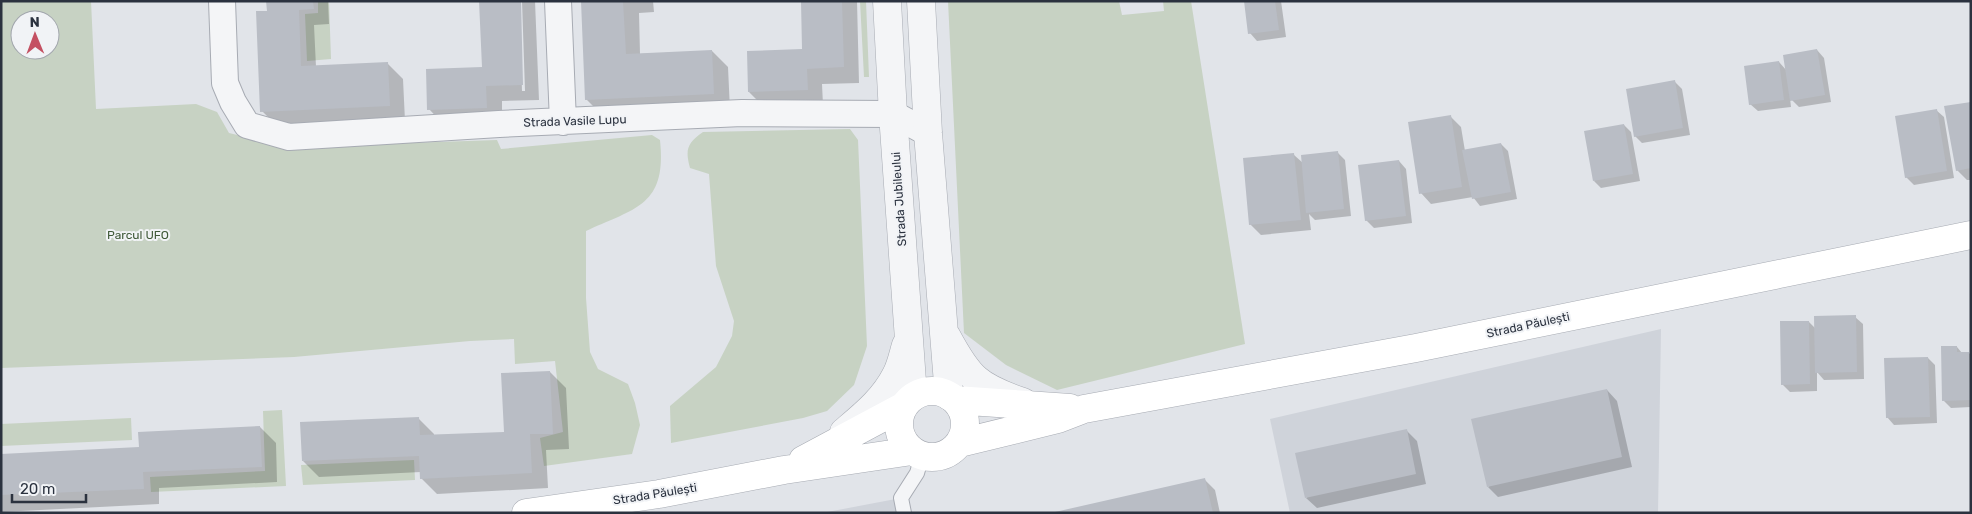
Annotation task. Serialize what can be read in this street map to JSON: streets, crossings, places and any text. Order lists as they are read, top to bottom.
{
  "streets": {
    "main road": ["Strada Păulești"],
    "street": ["Strada Vasile Lupu", "Strada Jubileului"]
  },
  "crossings": [
    ["Strada Vasile Lupu", "Strada Jubileului"],
    ["Strada Jubileului", "Strada Păulești"]
  ],
  "parks": ["Parcul UFO"],
  "scale_bar": "20 m",
  "north": "top"
}
